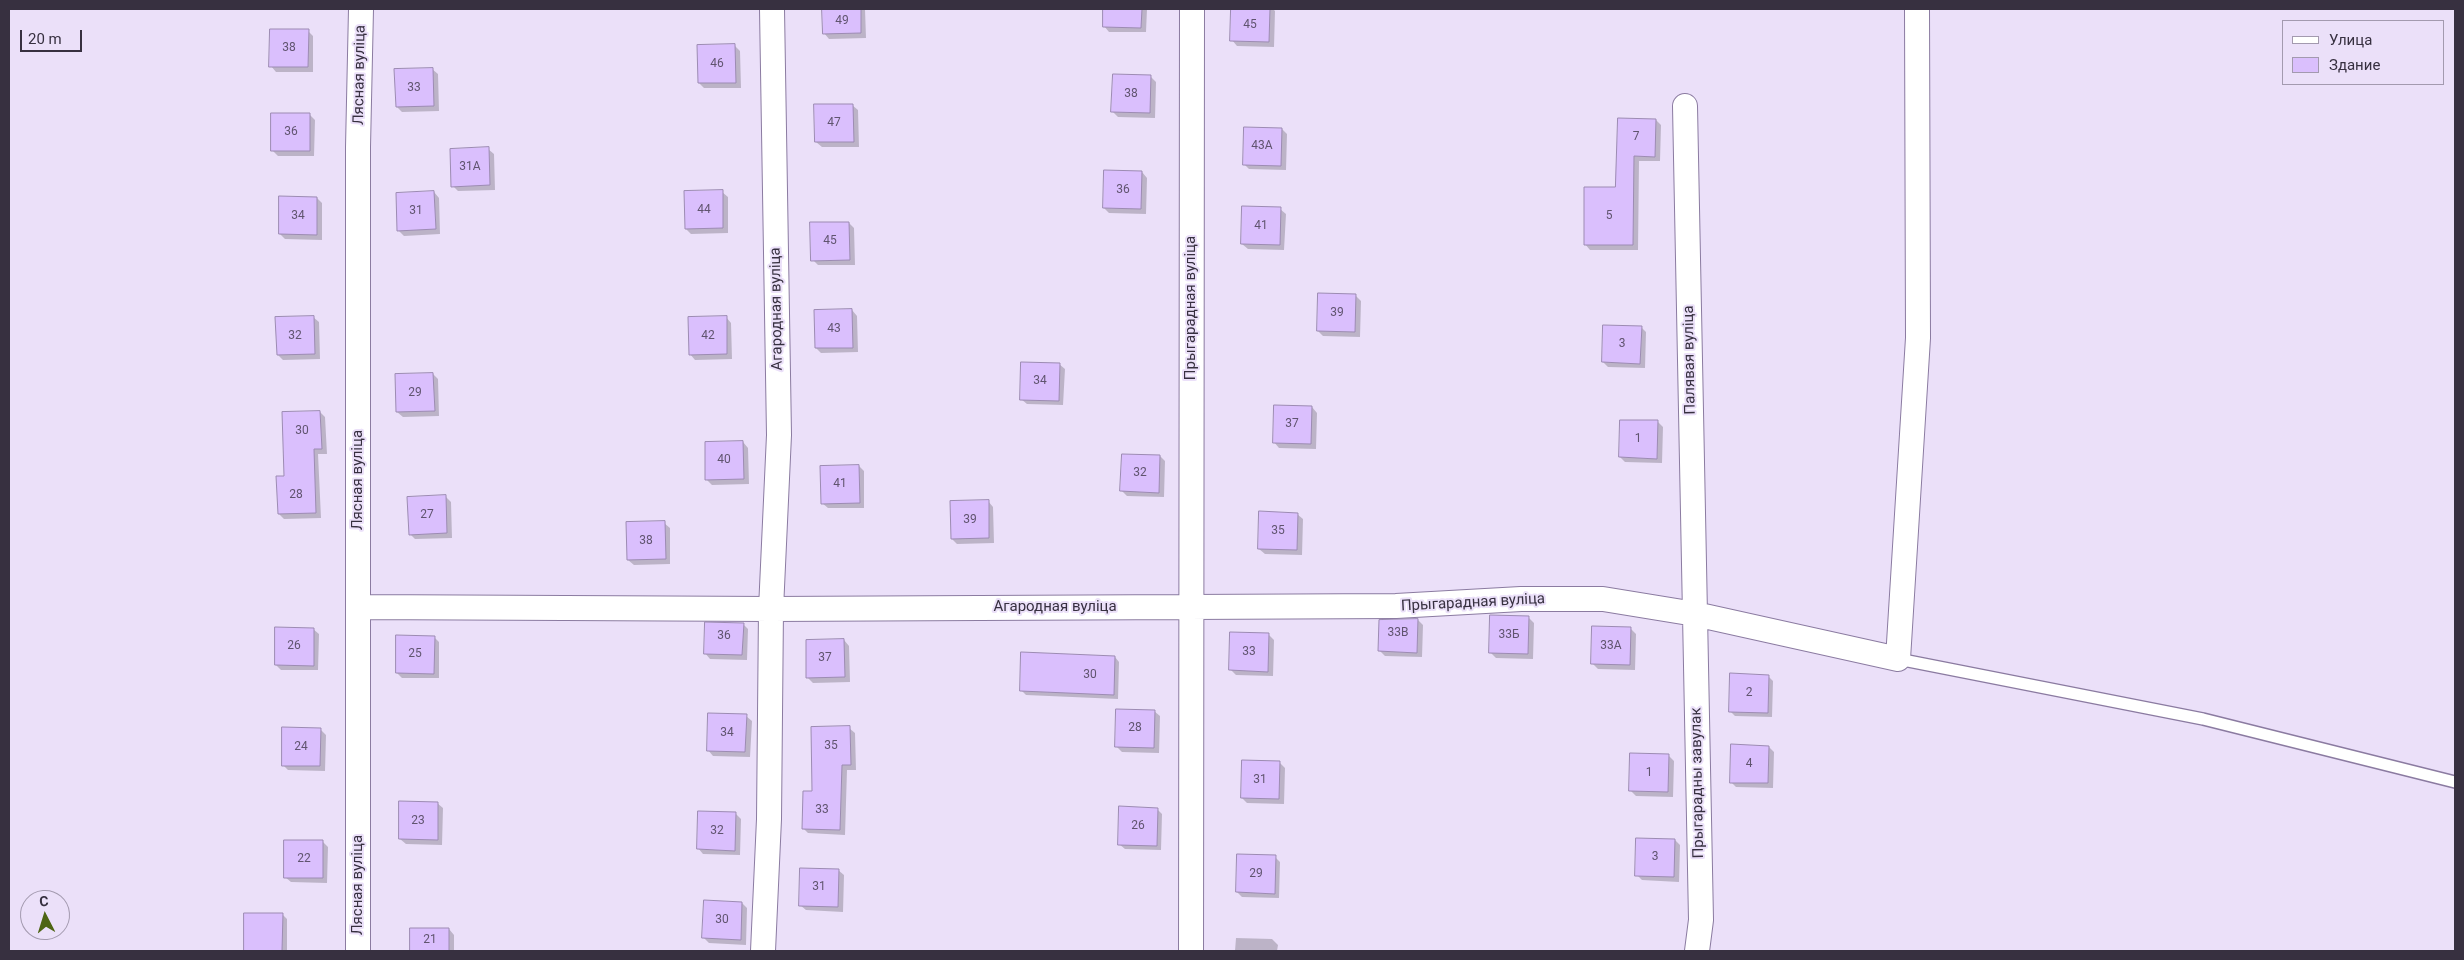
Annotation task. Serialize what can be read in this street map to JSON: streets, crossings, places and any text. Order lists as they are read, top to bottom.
{
  "streets": {
    "street": [
      "Лясная вуліца",
      "Прыгарадная вуліца",
      "Агародная вуліца",
      "Палявая вуліца",
      "Прыгарадны завулак"
    ]
  },
  "crossings": [
    ["Прыгарадная вуліца", "Агародная вуліца"],
    ["Прыгарадная вуліца", "Палявая вуліца"],
    ["Прыгарадная вуліца", "Прыгарадны завулак"],
    ["Палявая вуліца", "Прыгарадны завулак"]
  ],
  "house_numbers": [
    "49",
    "45",
    "38",
    "46",
    "33",
    "38",
    "47",
    "36",
    "7",
    "43А",
    "31А",
    "36",
    "44",
    "31",
    "34",
    "5",
    "41",
    "45",
    "39",
    "43",
    "32",
    "42",
    "3",
    "34",
    "29",
    "37",
    "30",
    "1",
    "40",
    "32",
    "41",
    "28",
    "27",
    "39",
    "35",
    "38",
    "33В",
    "33Б",
    "36",
    "26",
    "33А",
    "33",
    "25",
    "37",
    "30",
    "2",
    "28",
    "34",
    "35",
    "24",
    "4",
    "1",
    "31",
    "33",
    "23",
    "26",
    "32",
    "3",
    "22",
    "29",
    "31",
    "30",
    "21"
  ],
  "legend": ["Улица", "Здание"],
  "scale_bar": "20 m",
  "north": "top"
}
